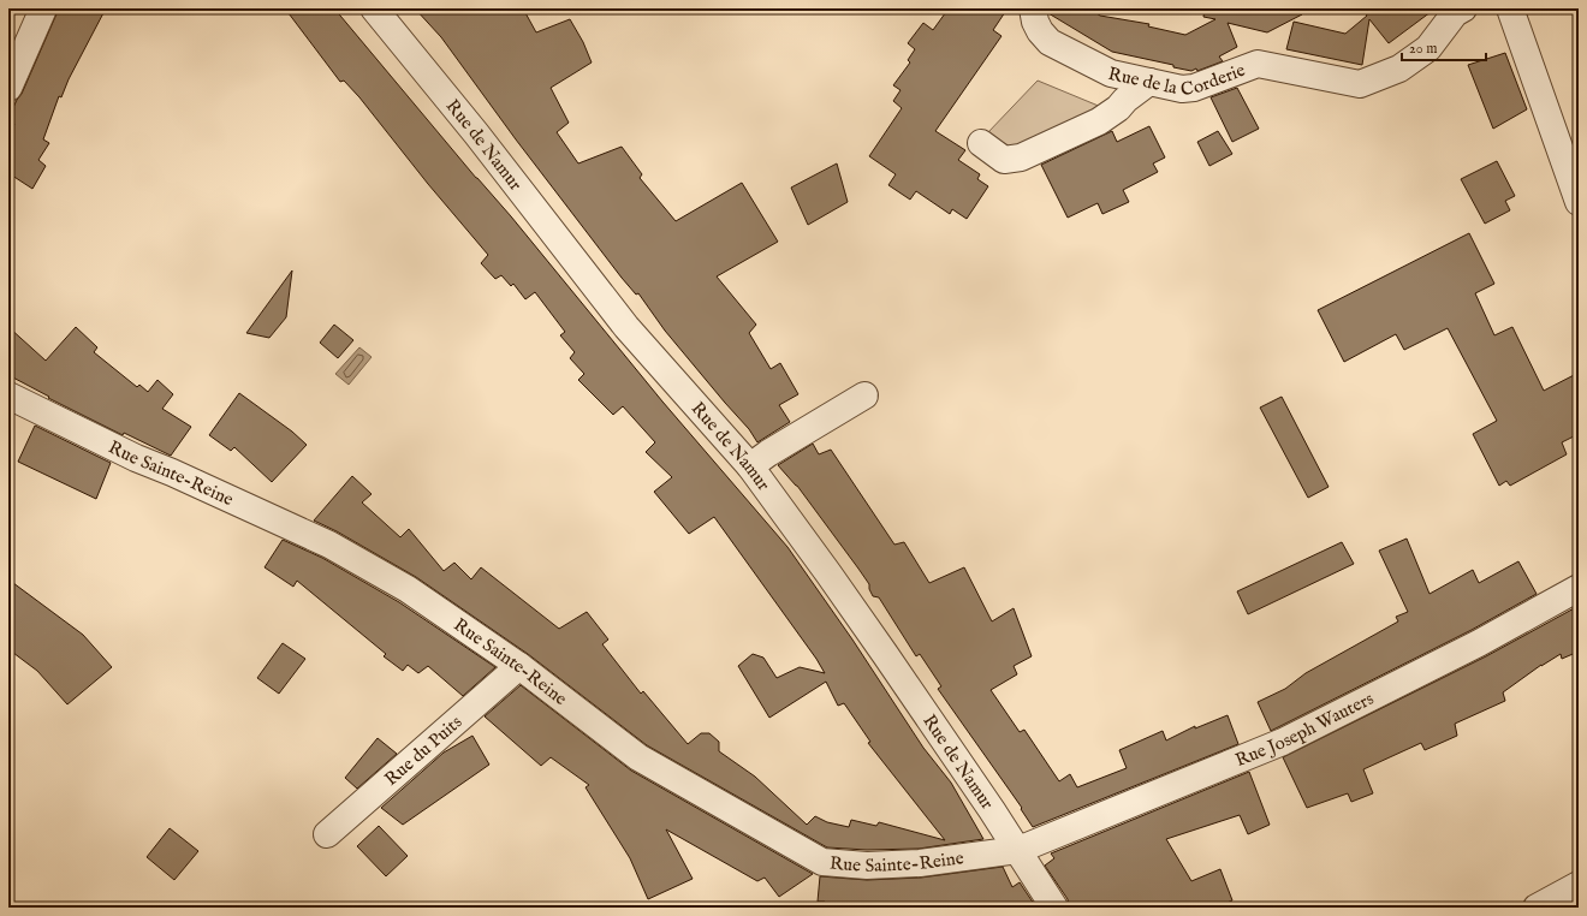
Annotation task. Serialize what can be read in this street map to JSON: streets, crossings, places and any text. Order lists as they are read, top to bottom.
{
  "streets": {
    "street": [
      "Rue de la Corderie",
      "Rue de Namur",
      "Rue Sainte-Reine",
      "Rue Joseph Wauters",
      "Rue du Puits"
    ]
  },
  "crossings": [
    ["Rue de Namur", "Rue Sainte-Reine"],
    ["Rue de Namur", "Rue Joseph Wauters"],
    ["Rue Sainte-Reine", "Rue Joseph Wauters"],
    ["Rue Sainte-Reine", "Rue du Puits"]
  ],
  "scale_bar": "20 m"
}
